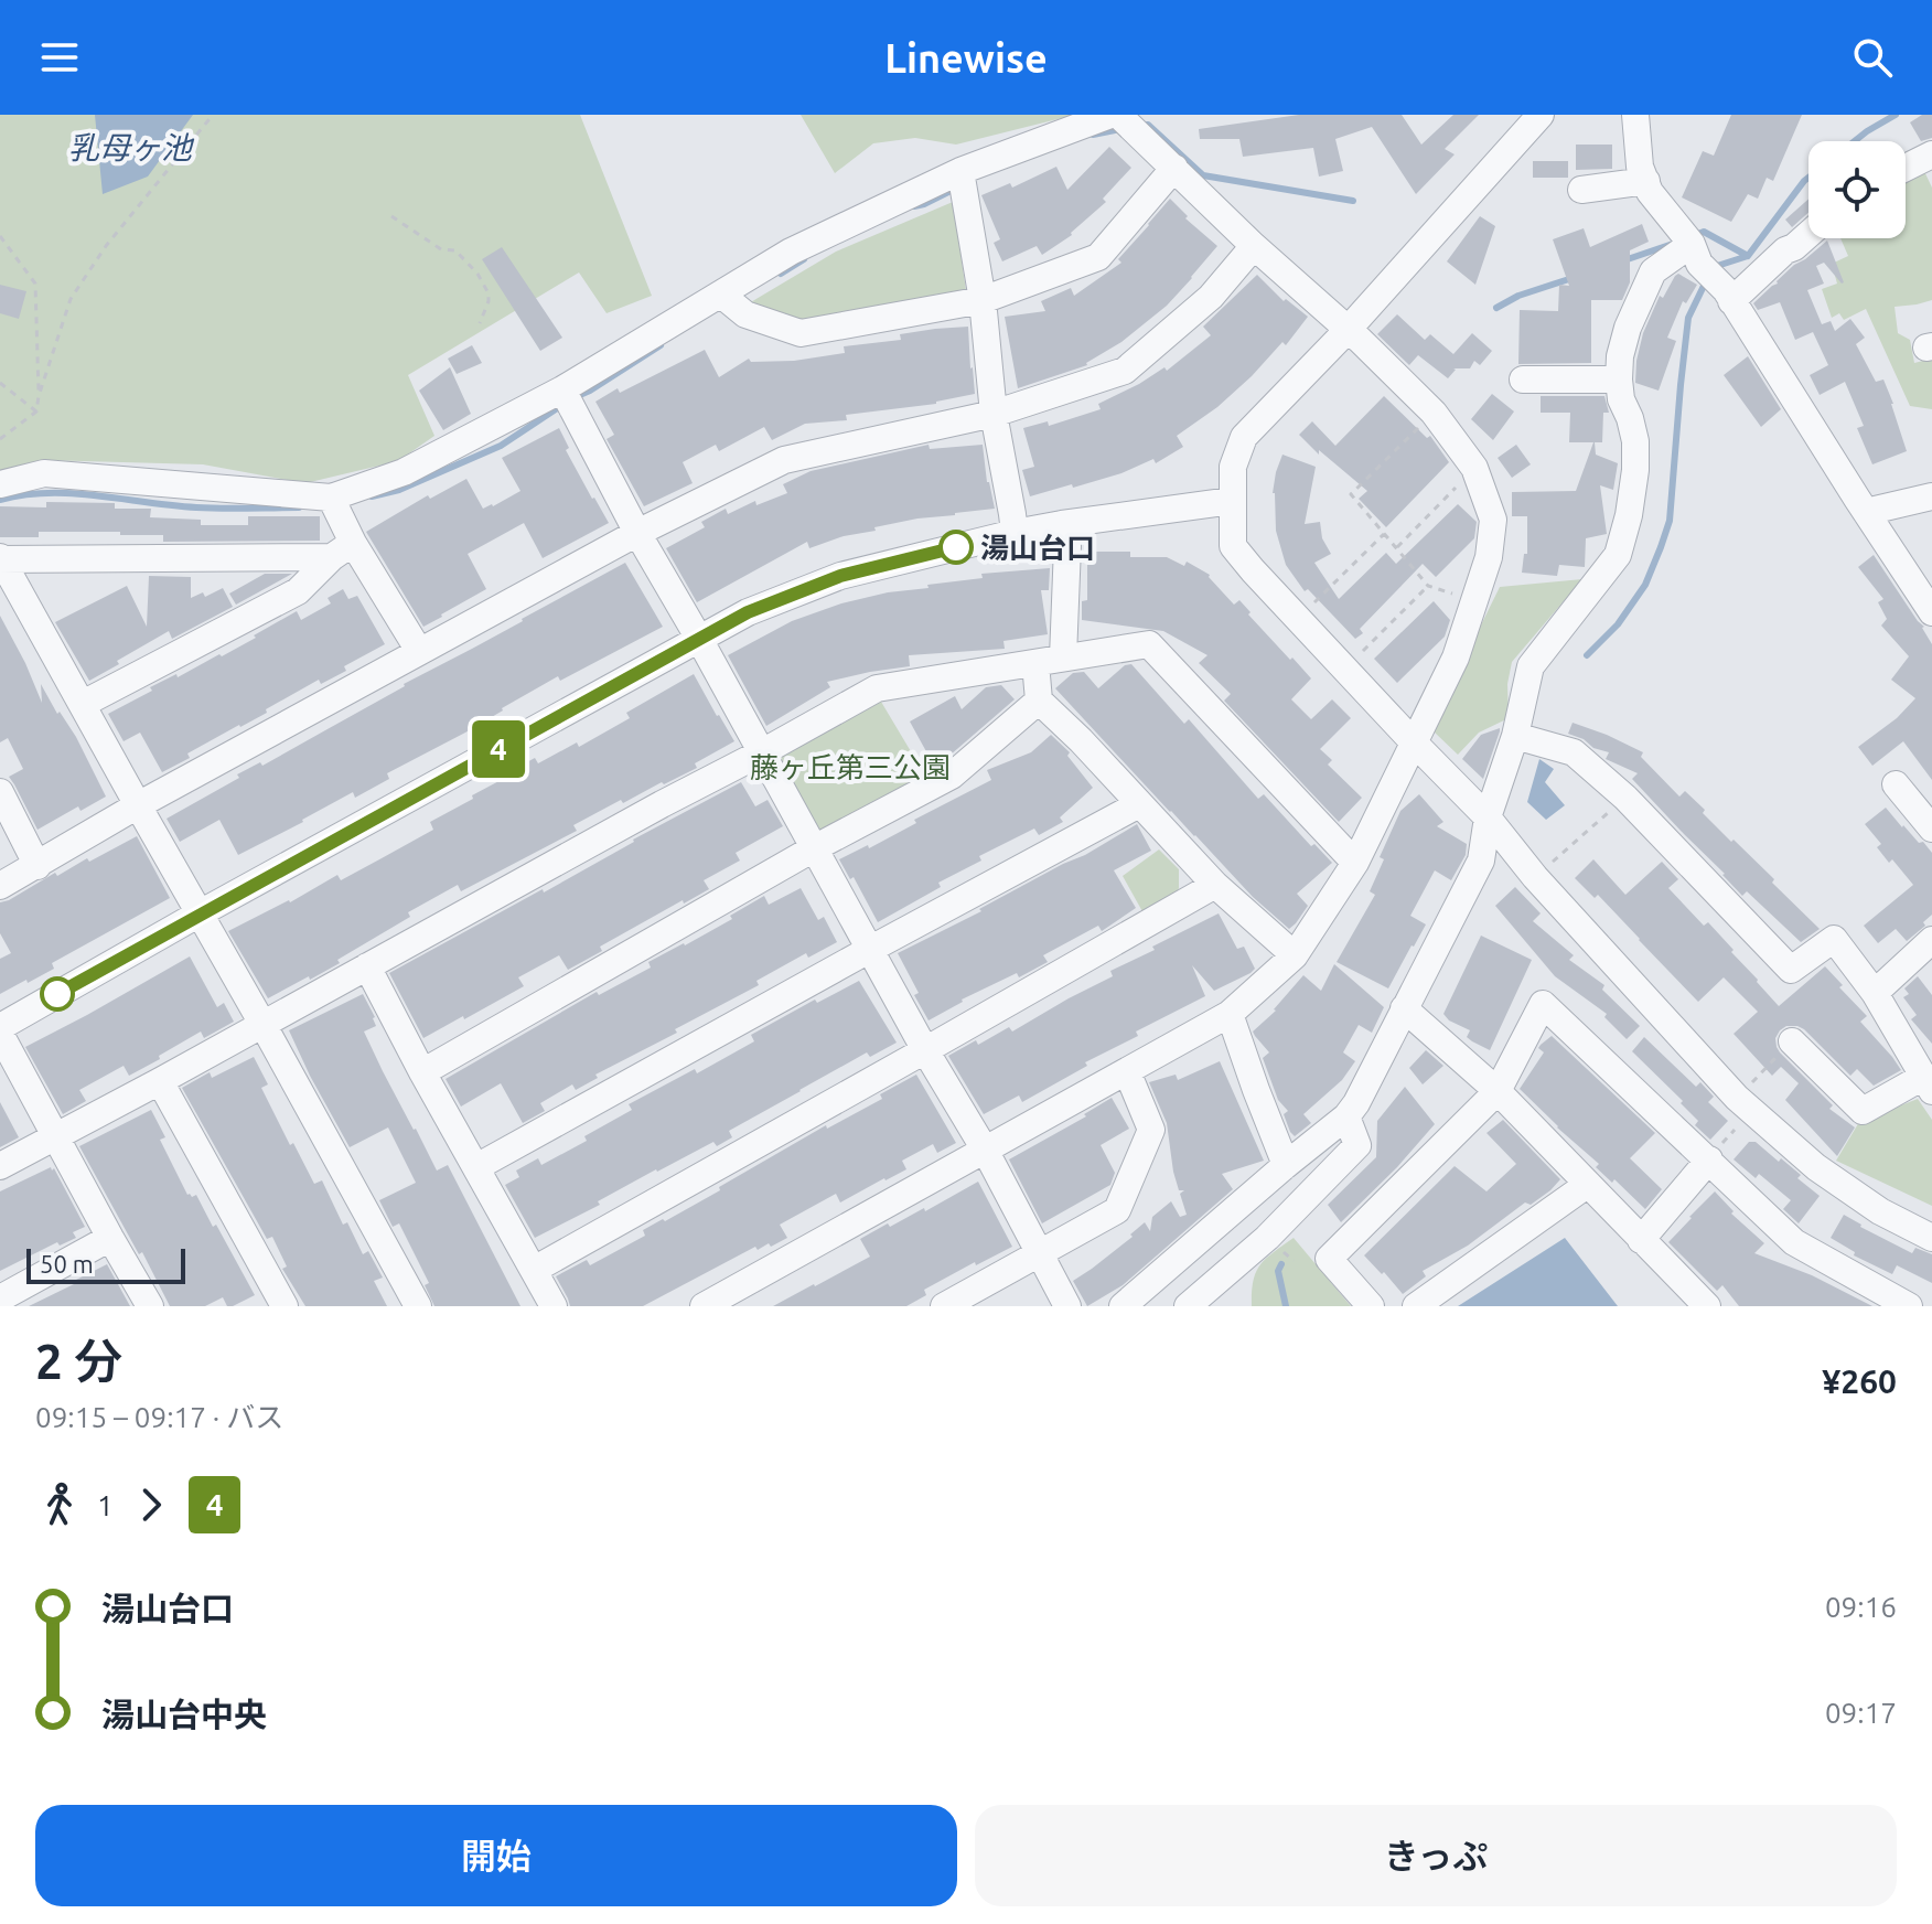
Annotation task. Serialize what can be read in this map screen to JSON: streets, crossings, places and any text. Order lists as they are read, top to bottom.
{
  "water": ["乳母ヶ池"],
  "parks": ["藤ヶ丘第三公園"],
  "places": ["湯山台口"],
  "lines": ["bus line 4"],
  "scale_bar": "50 m",
  "page": {
    "header": "Linewise",
    "on_map": "4",
    "scale": "50 m",
    "heading": ["2 分", "09:15 – 09:17 · バス", "¥260"],
    "legs": ["1", "4"],
    "list": [
      {
        "name": "湯山台口",
        "value": "09:16"
      },
      {
        "name": "湯山台中央",
        "value": "09:17"
      }
    ],
    "buttons": ["開始", "きっぷ"]
  }
}
